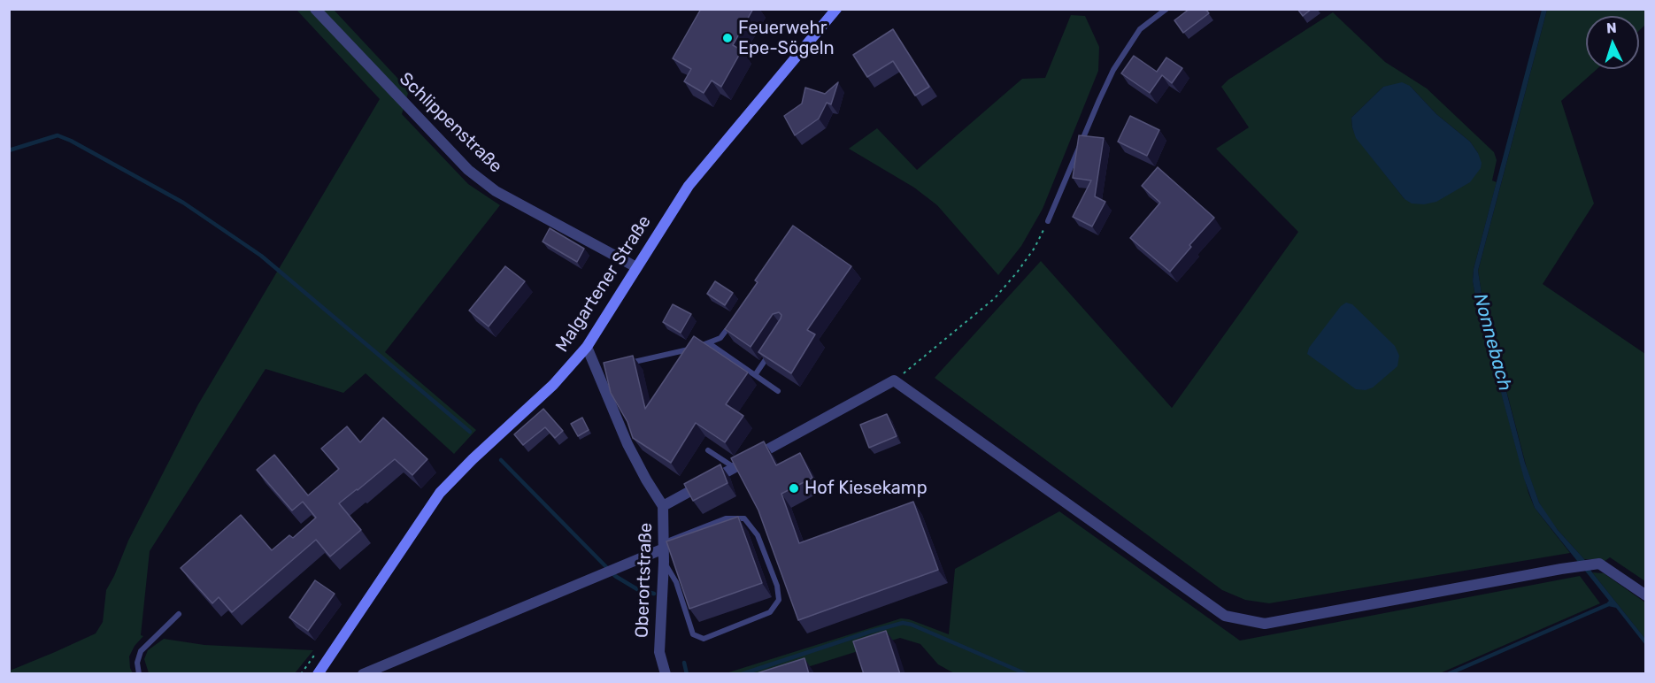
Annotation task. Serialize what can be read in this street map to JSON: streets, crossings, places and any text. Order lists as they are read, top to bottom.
{
  "streets": {
    "street": ["Schlippenstraße", "Malgartener Straße", "Oberortstraße"]
  },
  "crossings": [
    ["Schlippenstraße", "Malgartener Straße"],
    ["Malgartener Straße", "Oberortstraße"]
  ],
  "water": ["Nonnebach"],
  "places": ["Feuerwehr Epe-Sögeln", "Hof Kiesekamp"],
  "north": "top"
}
